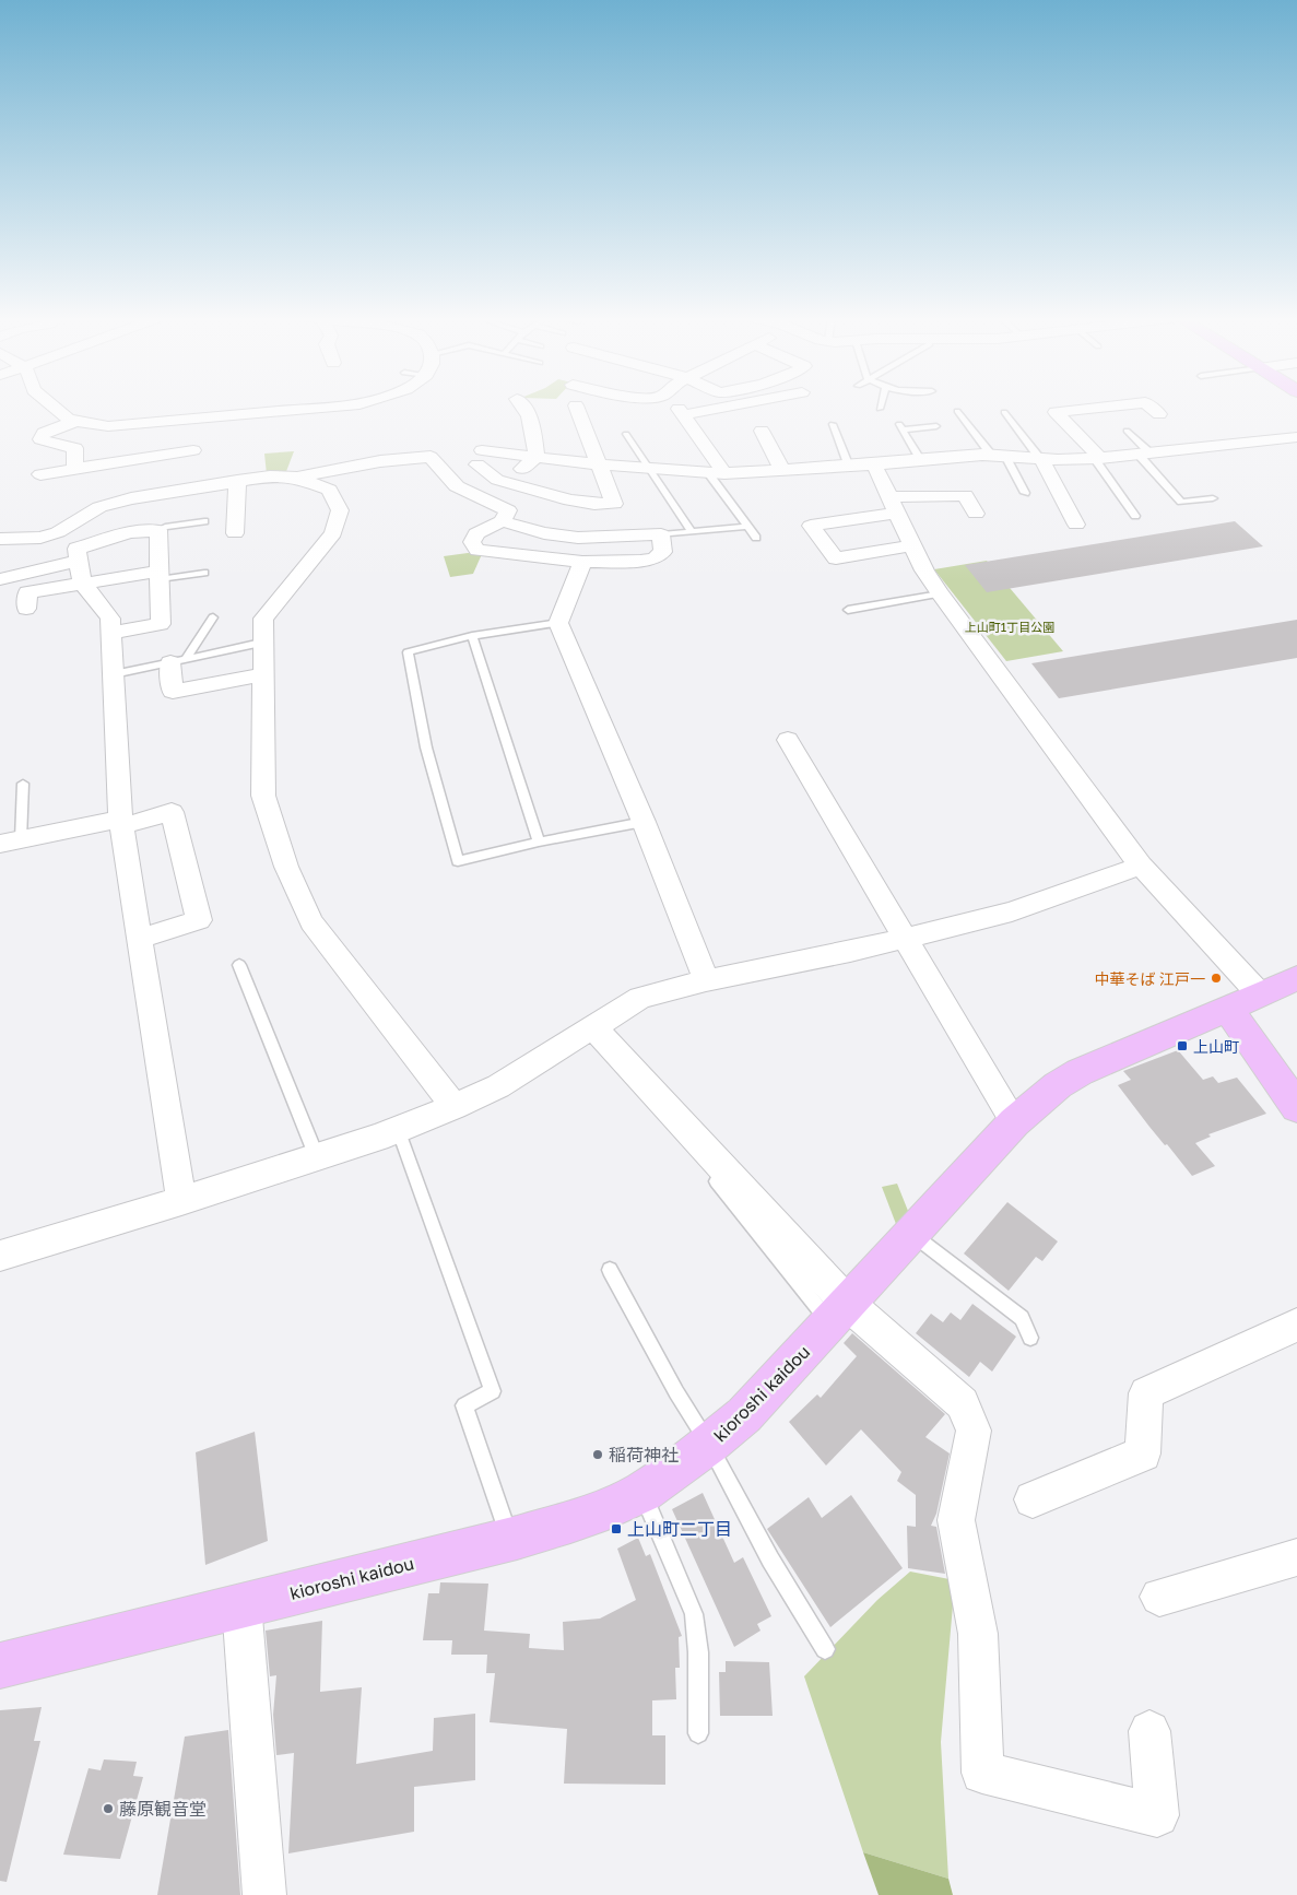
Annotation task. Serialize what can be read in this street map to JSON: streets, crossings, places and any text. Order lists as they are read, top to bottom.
{
  "streets": {
    "main road": ["kioroshi kaidou"]
  },
  "parks": ["上山町1丁目公園"],
  "places": {
    "other": ["中華そば 江戸一", "稲荷神社", "藤原観音堂"],
    "transit": ["上山町", "上山町二丁目"]
  }
}
